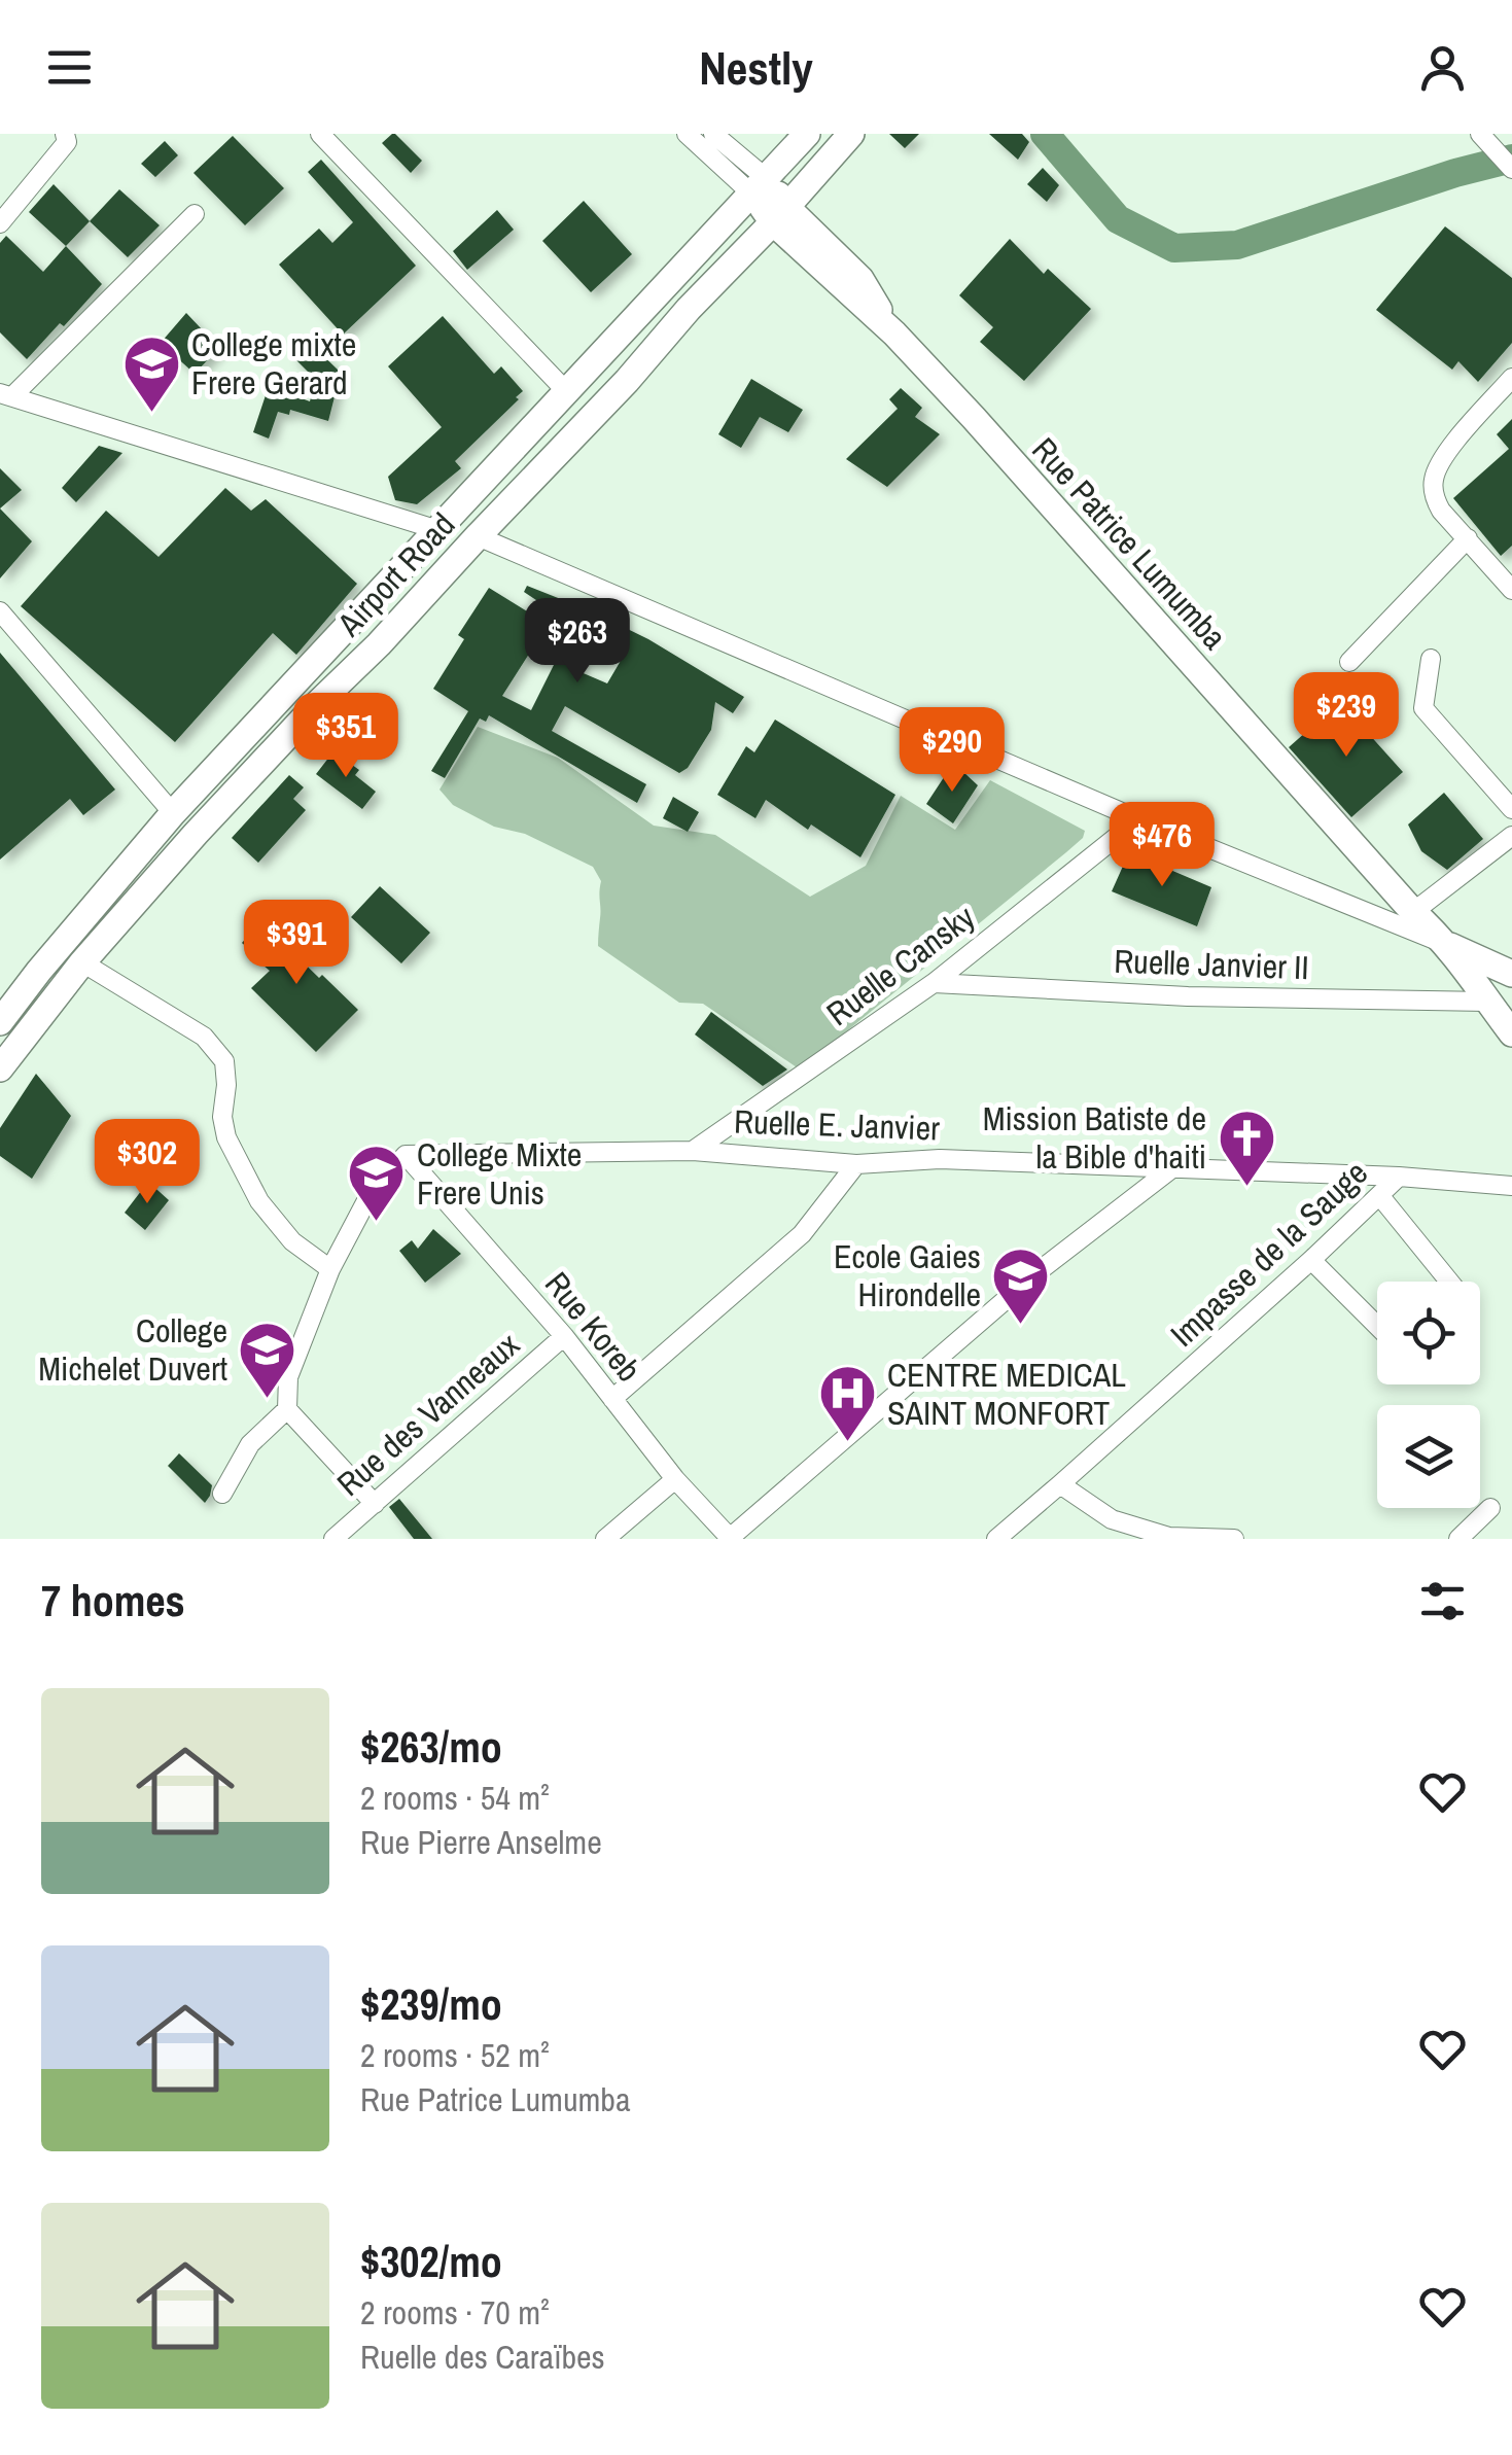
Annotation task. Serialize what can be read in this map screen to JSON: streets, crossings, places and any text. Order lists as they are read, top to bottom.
{
  "streets": {
    "main road": ["Rue Patrice Lumumba", "Airport Road"],
    "street": [
      "Ruelle Janvier II",
      "Ruelle Cansky",
      "Ruelle E. Janvier",
      "Impasse de la Sauge",
      "Rue Koreb",
      "Rue des Vanneaux"
    ]
  },
  "crossings": [
    ["Rue Patrice Lumumba", "Airport Road"],
    ["Rue Patrice Lumumba", "Ruelle Janvier II"],
    ["Ruelle Janvier II", "Ruelle Cansky"],
    ["Ruelle Cansky", "Ruelle E. Janvier"],
    ["Ruelle E. Janvier", "Impasse de la Sauge"],
    ["Ruelle E. Janvier", "Rue Koreb"],
    ["Rue Koreb", "Rue des Vanneaux"]
  ],
  "places": {
    "school or university": [
      "College mixte Frere Gerard",
      "College Mixte Frere Unis",
      "Ecole Gaies Hirondelle",
      "College Michelet Duvert"
    ],
    "church": ["Mission Batiste de la Bible d'haiti"],
    "hospital": ["CENTRE MEDICAL SAINT MONFORT"]
  },
  "page": {
    "header": "Nestly",
    "price": [
      "$263",
      "$239",
      "$351",
      "$290",
      "$476",
      "$391",
      "$302"
    ],
    "heading": "7 homes",
    "list": [
      {
        "name": "$263/mo",
        "note": "2 rooms · 54 m² · Rue Pierre Anselme"
      },
      {
        "name": "$239/mo",
        "note": "2 rooms · 52 m² · Rue Patrice Lumumba"
      },
      {
        "name": "$302/mo",
        "note": "2 rooms · 70 m² · Ruelle des Caraïbes"
      }
    ]
  }
}
